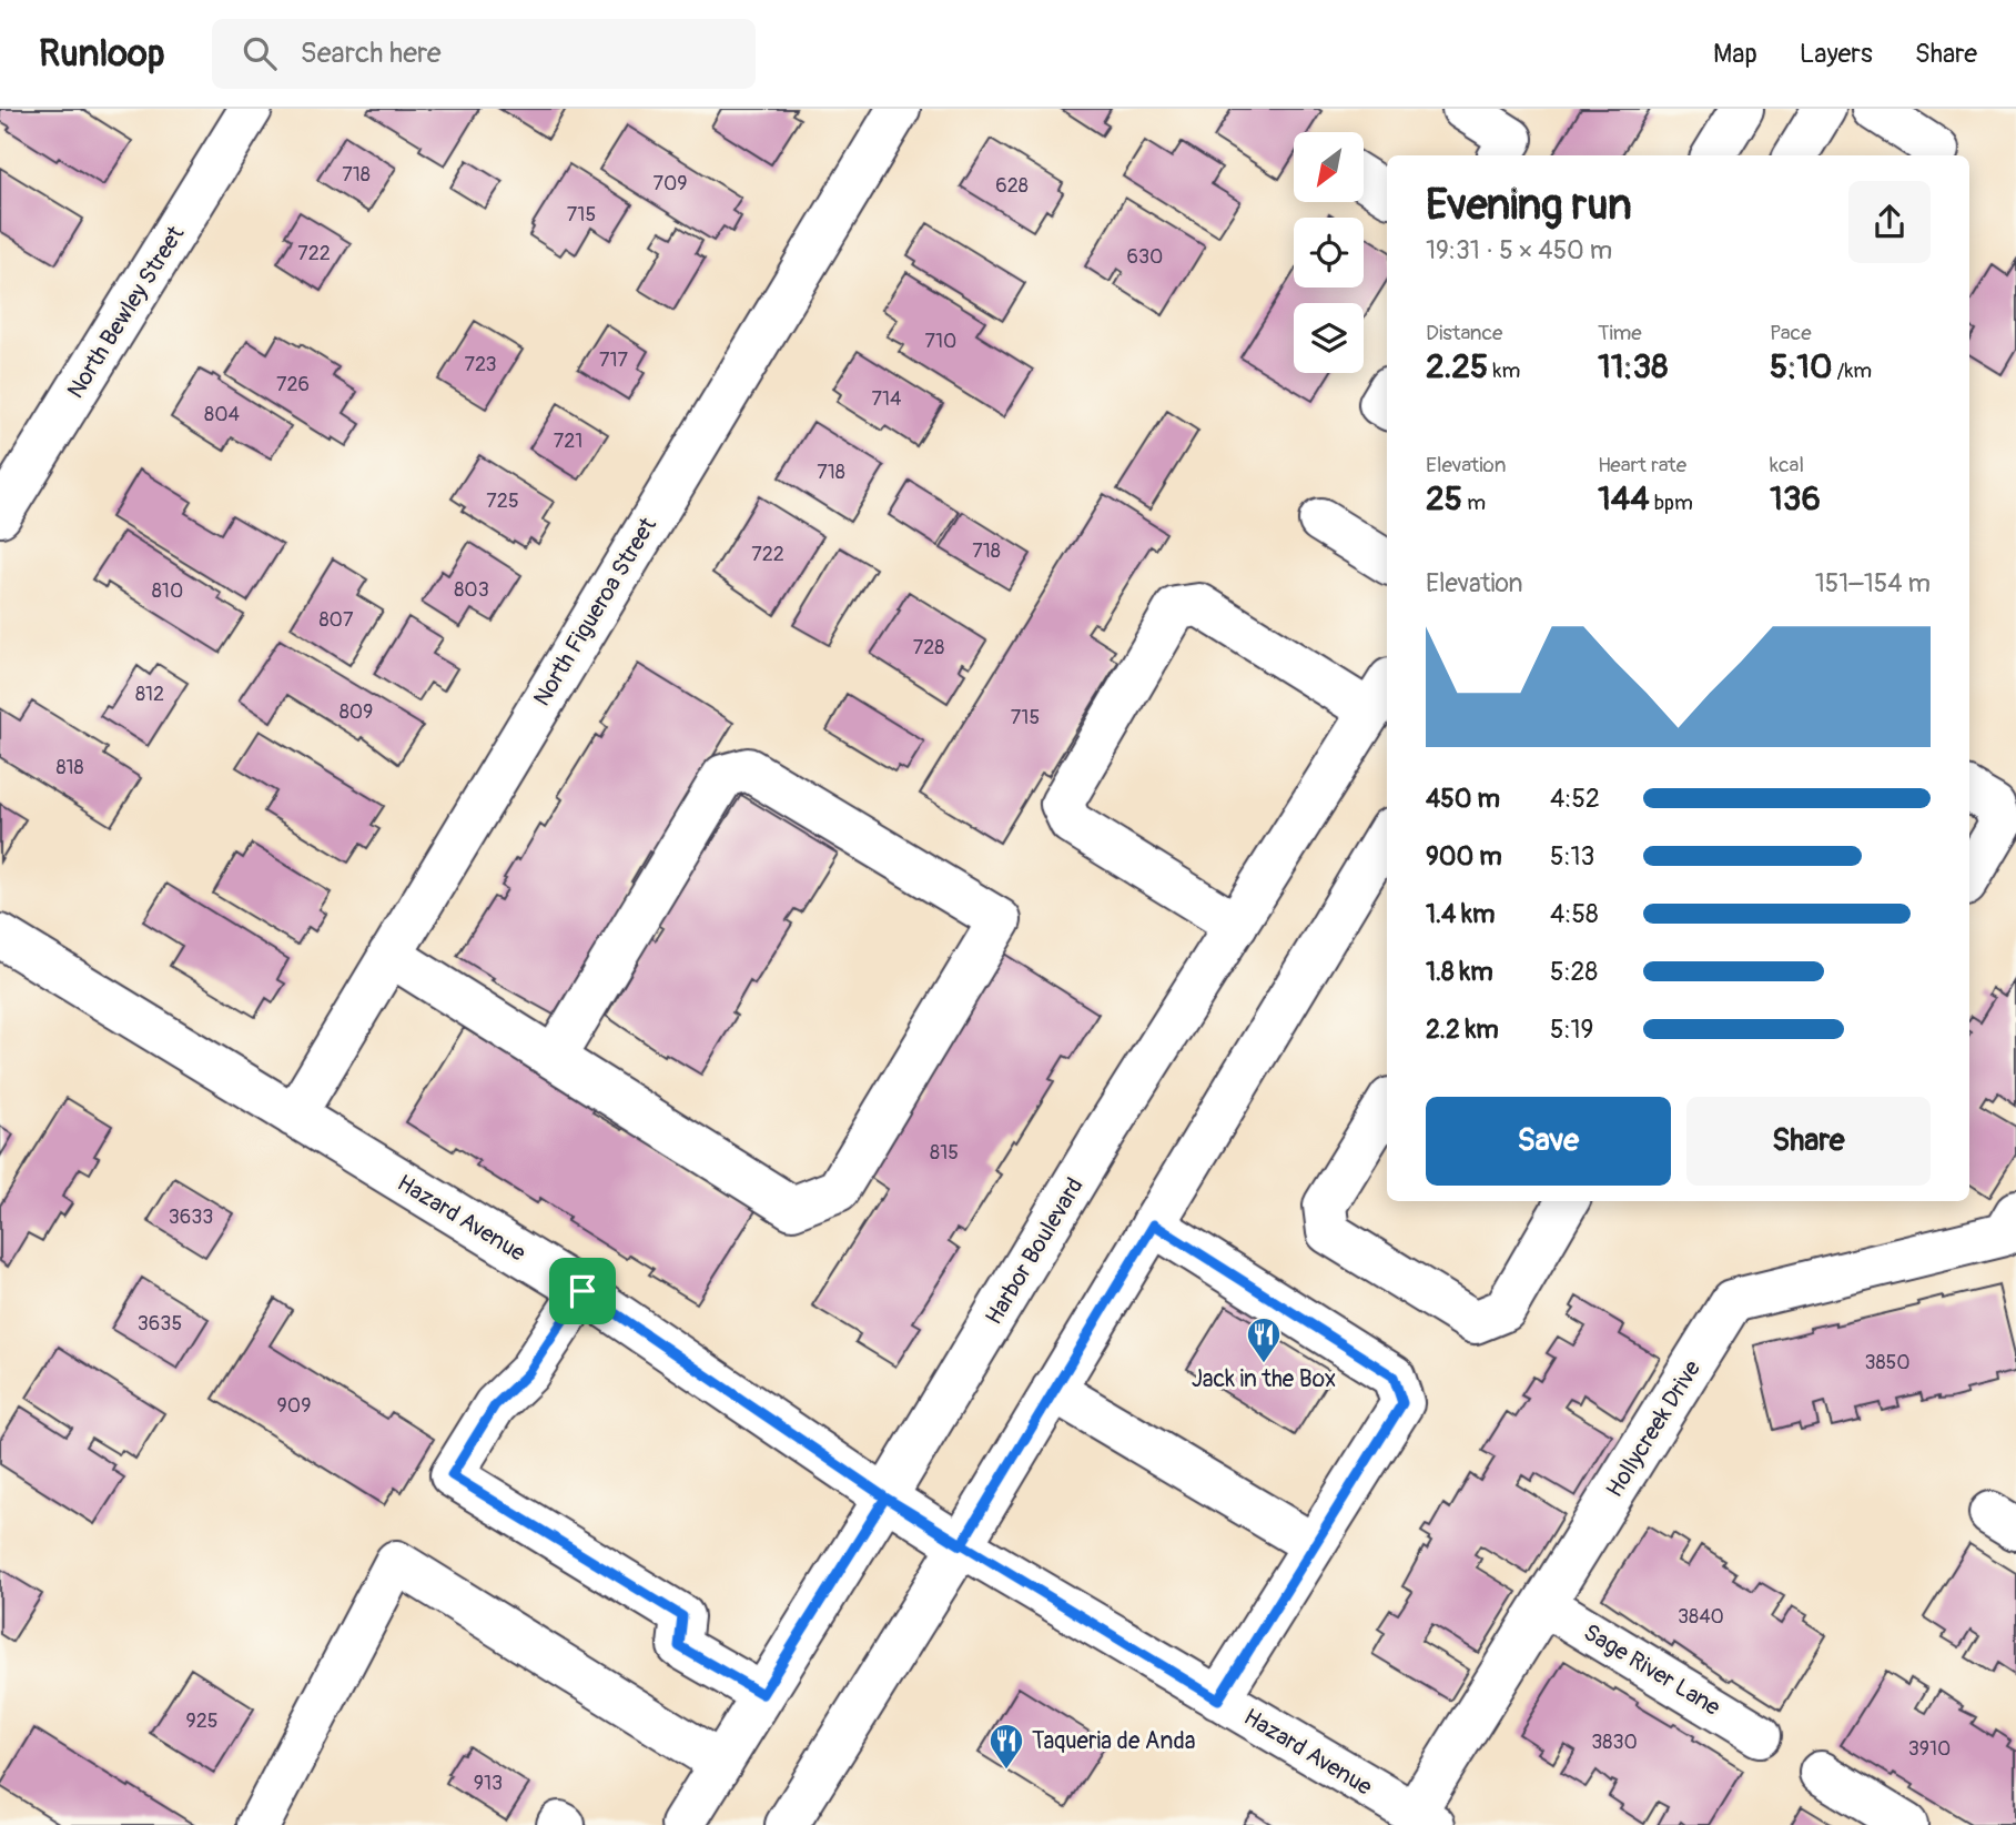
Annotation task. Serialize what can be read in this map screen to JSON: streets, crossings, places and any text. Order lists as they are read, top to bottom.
{
  "streets": {
    "street": [
      "North Bewley Street",
      "North Figueroa Street",
      "Hazard Avenue",
      "Harbor Boulevard",
      "Hollycreek Drive",
      "Sage River Lane"
    ]
  },
  "crossings": [
    ["North Figueroa Street", "Hazard Avenue"],
    ["Hazard Avenue", "Harbor Boulevard"],
    ["Hazard Avenue", "Hollycreek Drive"],
    ["Hollycreek Drive", "Sage River Lane"]
  ],
  "places": {
    "restaurant": ["Jack in the Box", "Taqueria de Anda"]
  },
  "house_numbers": [
    "718",
    "709",
    "628",
    "715",
    "722",
    "630",
    "710",
    "717",
    "723",
    "726",
    "714",
    "804",
    "721",
    "718",
    "725",
    "718",
    "722",
    "803",
    "810",
    "807",
    "728",
    "812",
    "809",
    "715",
    "818",
    "815",
    "3633",
    "3635",
    "3850",
    "909",
    "3840",
    "925",
    "3830",
    "3910",
    "913"
  ],
  "north": "bottom left",
  "page": {
    "header": "Runloop",
    "search": "Search here",
    "nav": ["Map", "Layers", "Share"],
    "heading": ["Evening run", "19:31 · 5 × 450 m"],
    "stats": [
      ["Distance", "2.25 km"],
      ["Time", "11:38"],
      ["Pace", "5:10 /km"],
      ["Elevation", "25 m"],
      ["Heart rate", "144 bpm"],
      ["kcal", "136"]
    ],
    "chart": ["Elevation", "151–154 m"],
    "list": [
      {
        "name": "450 m",
        "note": "4:52"
      },
      {
        "name": "900 m",
        "note": "5:13"
      },
      {
        "name": "1.4 km",
        "note": "4:58"
      },
      {
        "name": "1.8 km",
        "note": "5:28"
      },
      {
        "name": "2.2 km",
        "note": "5:19"
      }
    ],
    "buttons": ["Save", "Share"]
  }
}
